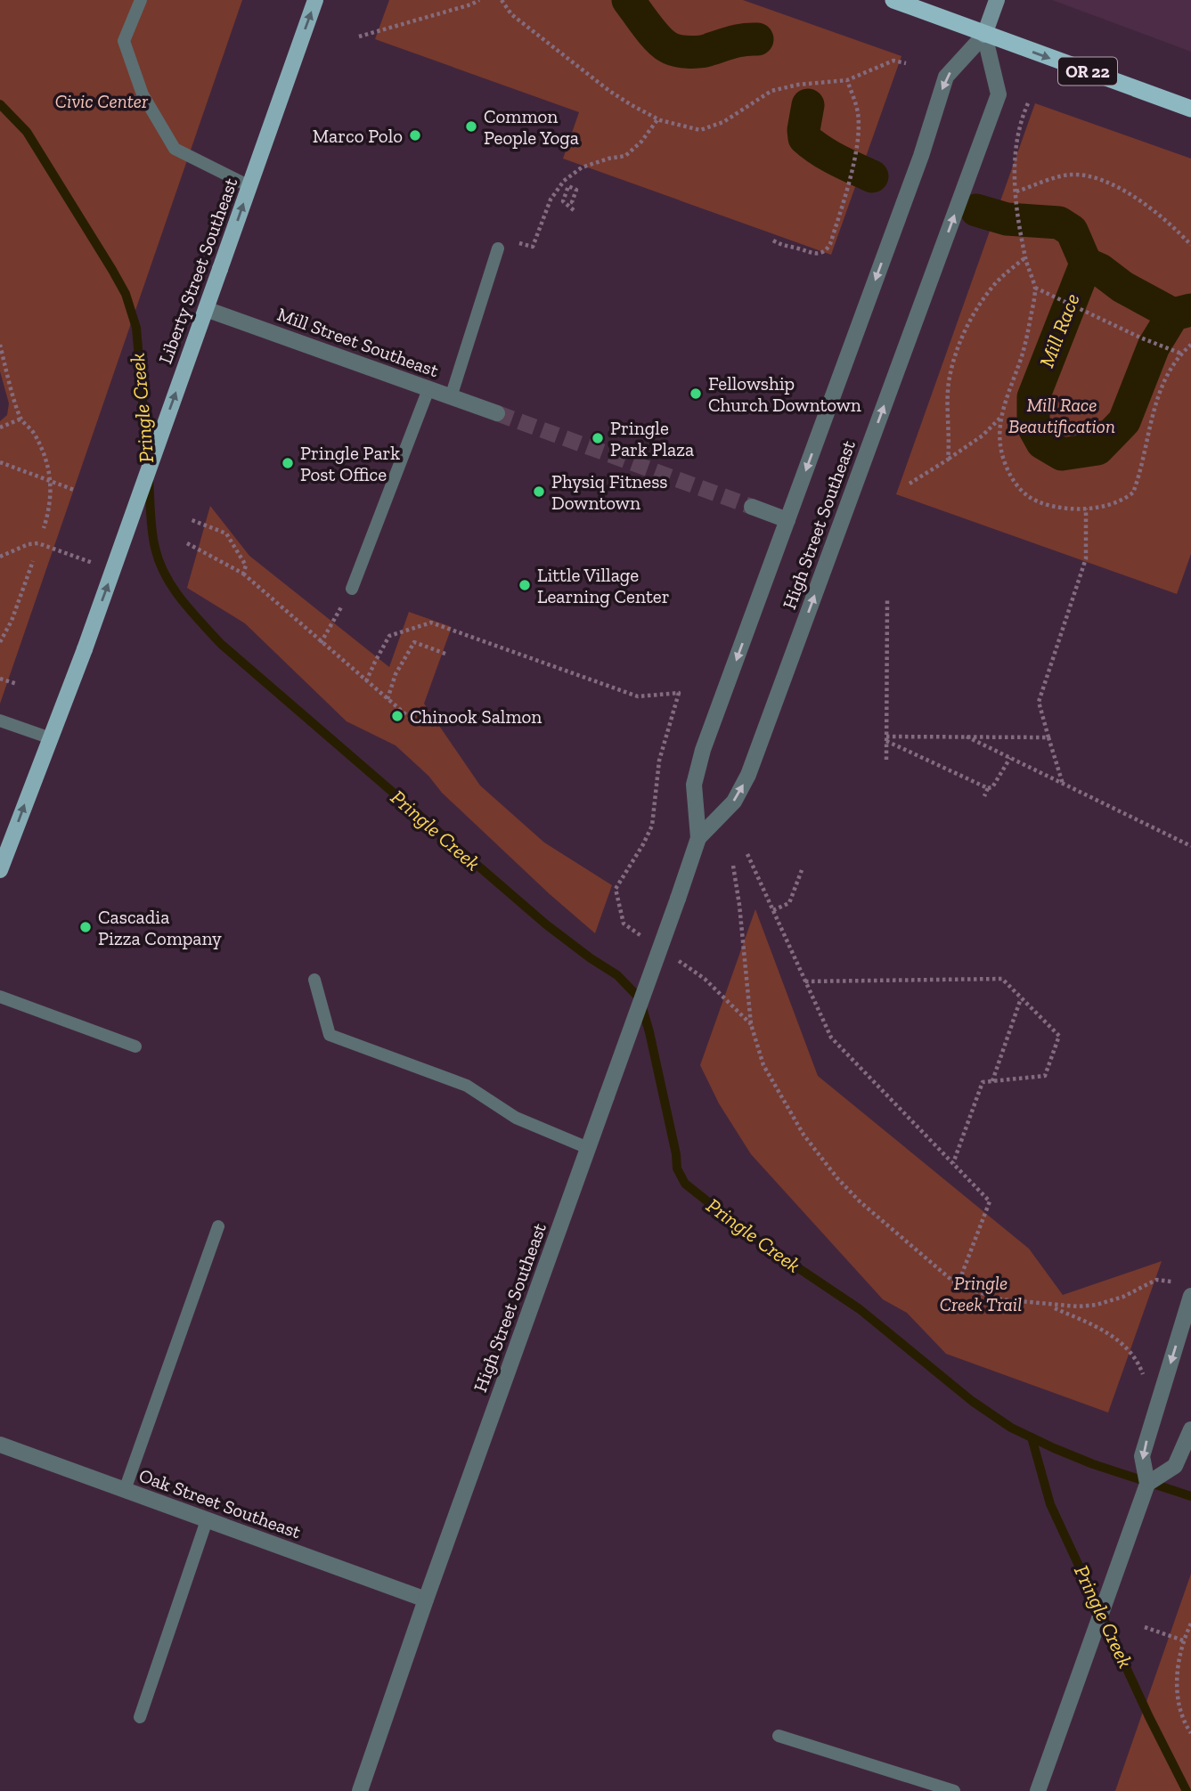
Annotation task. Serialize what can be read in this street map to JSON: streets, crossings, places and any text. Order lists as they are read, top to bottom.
{
  "streets": {
    "highway": ["OR 22"],
    "main road": ["Liberty Street Southeast", "High Street Southeast"],
    "street": ["Mill Street Southeast", "Oak Street Southeast"]
  },
  "crossings": [
    ["OR 22", "High Street Southeast"],
    ["Liberty Street Southeast", "Mill Street Southeast"],
    ["High Street Southeast", "Oak Street Southeast"]
  ],
  "one_way": ["Liberty Street Southeast"],
  "water": ["Mill Race", "Pringle Creek"],
  "parks": ["Civic Center", "Mill Race Beautification", "Pringle Creek Trail"],
  "places": [
    "Common People Yoga",
    "Marco Polo",
    "Fellowship Church Downtown",
    "Pringle Park Plaza",
    "Pringle Park Post Office",
    "Physiq Fitness Downtown",
    "Little Village Learning Center",
    "Chinook Salmon",
    "Cascadia Pizza Company"
  ]
}
